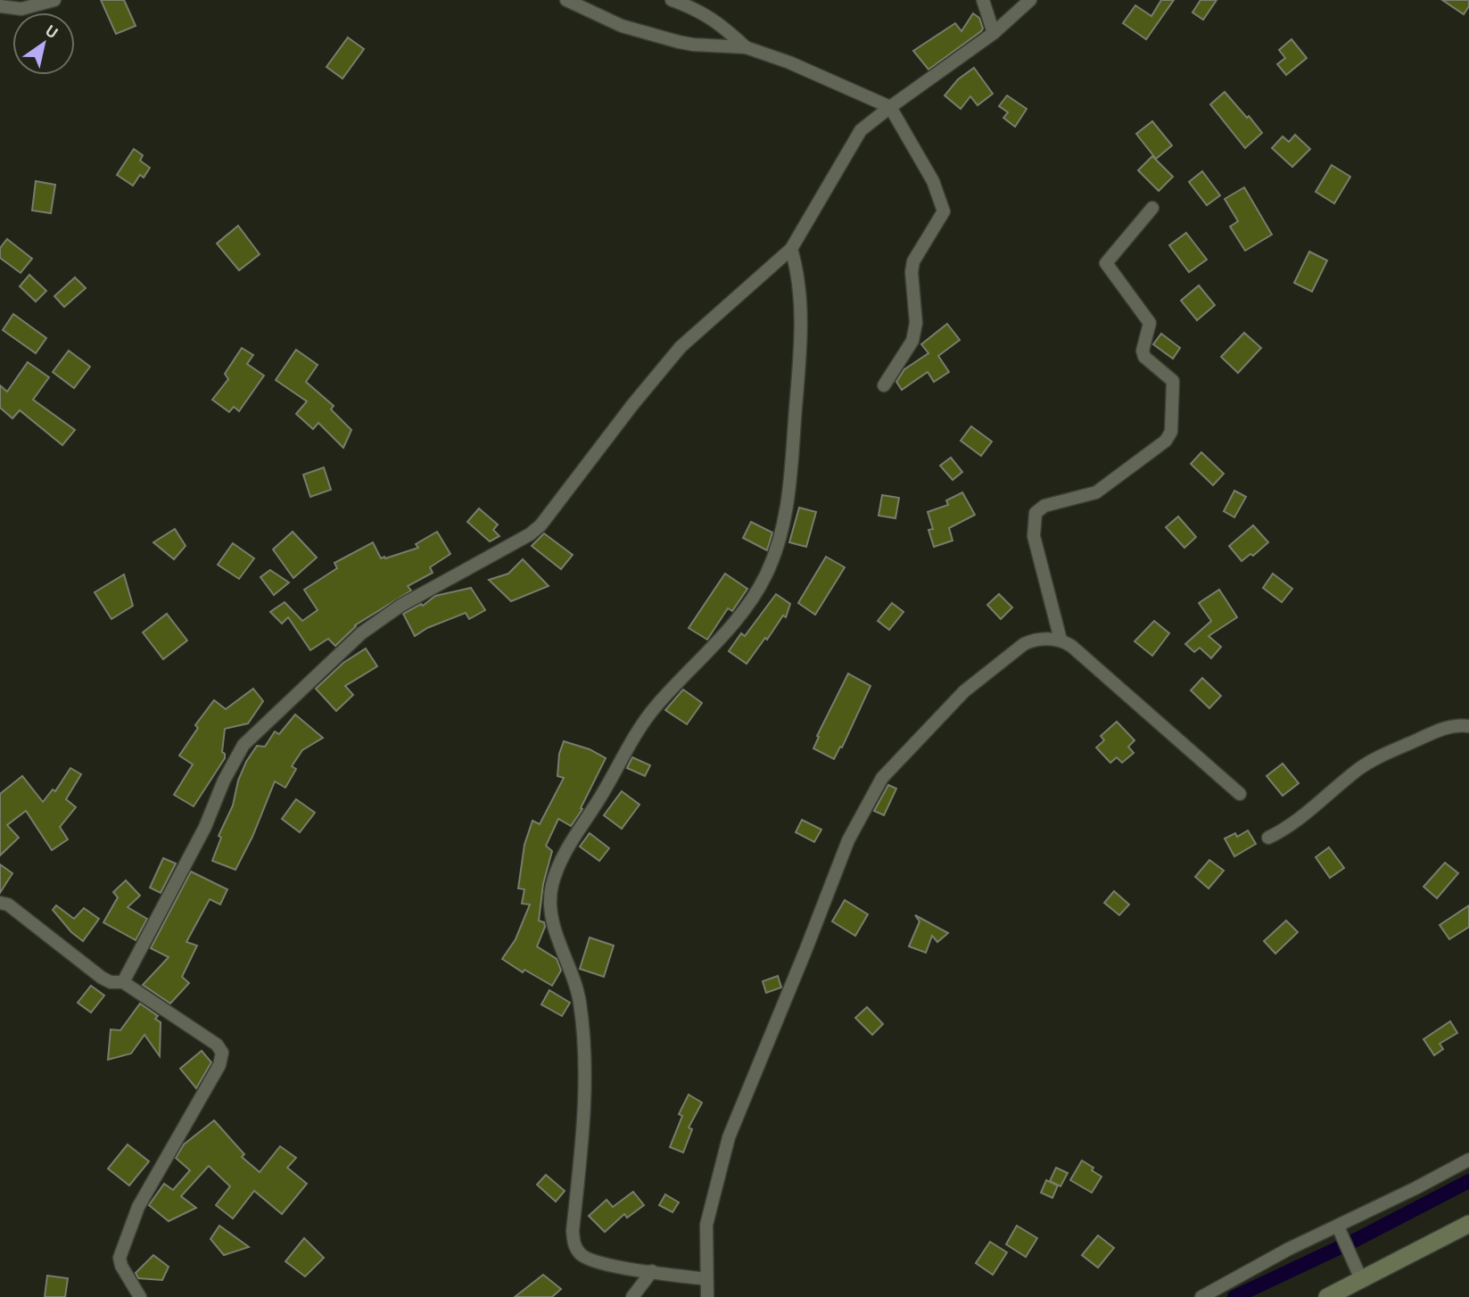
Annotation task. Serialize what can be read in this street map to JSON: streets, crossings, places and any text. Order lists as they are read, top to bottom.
{
  "north": "top right"
}
